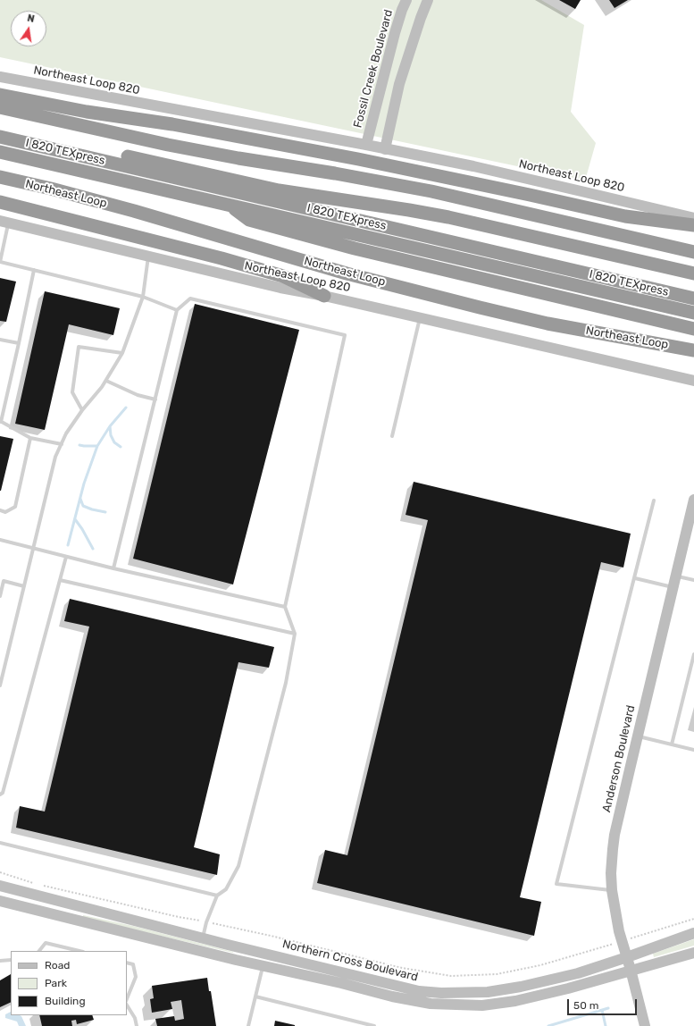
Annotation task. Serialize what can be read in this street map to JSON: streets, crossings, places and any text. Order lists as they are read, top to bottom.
{
  "streets": {
    "highway": ["I 820 TEXpress", "Northeast Loop"],
    "street": [
      "Fossil Creek Boulevard",
      "Northeast Loop 820",
      "Anderson Boulevard",
      "Northern Cross Boulevard"
    ]
  },
  "crossings": [
    ["Fossil Creek Boulevard", "Northeast Loop 820"],
    ["Anderson Boulevard", "Northern Cross Boulevard"]
  ],
  "legend": ["Road", "Park", "Building"],
  "scale_bar": "50 m",
  "north": "top"
}
